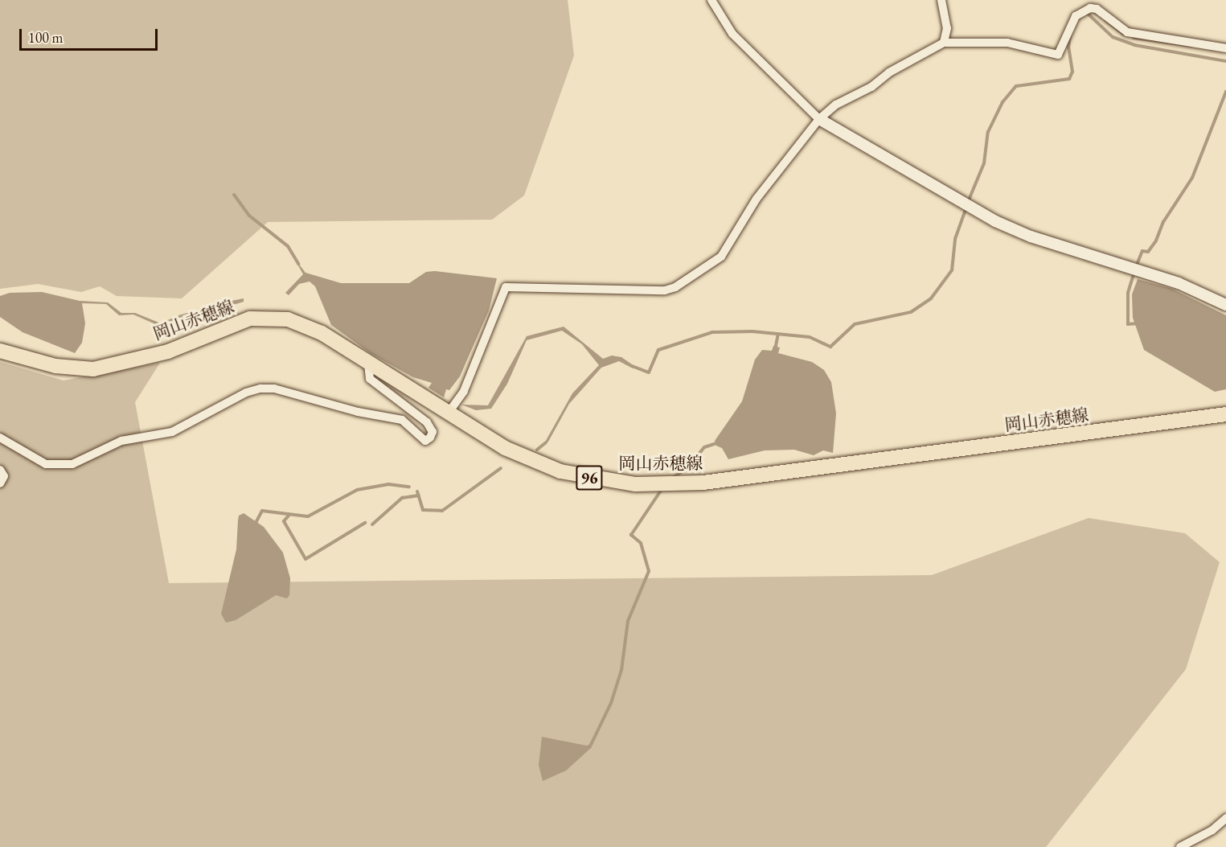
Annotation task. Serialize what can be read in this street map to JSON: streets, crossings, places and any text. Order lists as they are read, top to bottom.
{
  "streets": {
    "main road": ["岡山赤穂線", "96"]
  },
  "scale_bar": "100 m"
}
